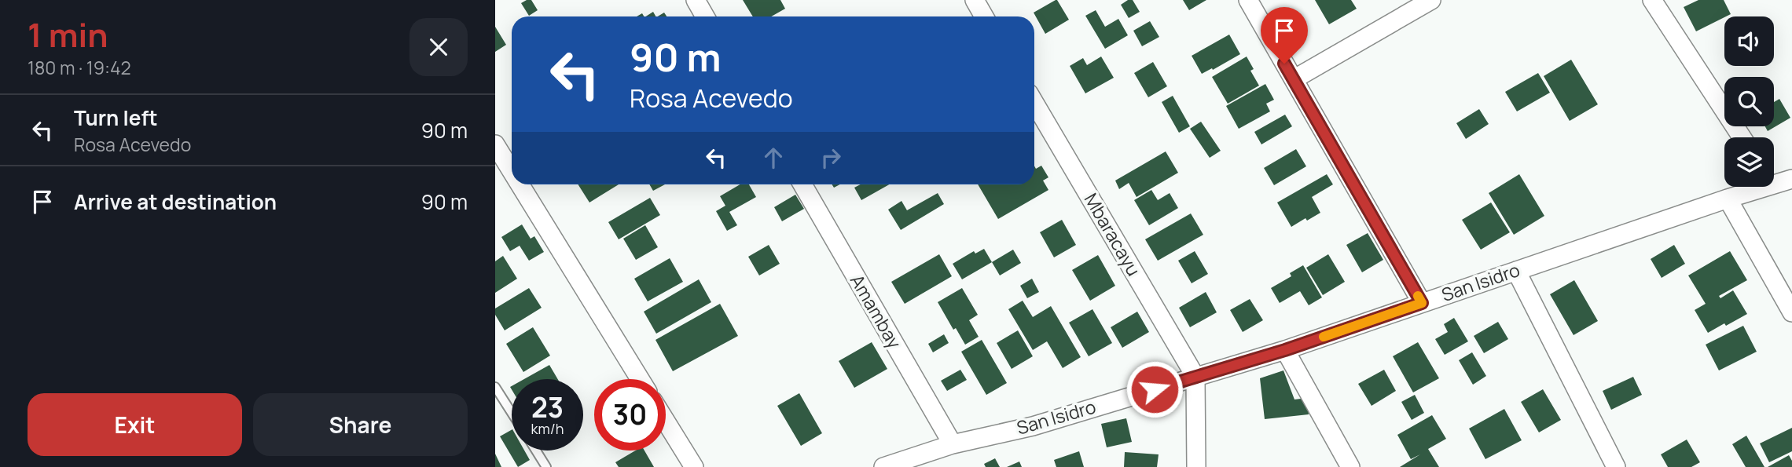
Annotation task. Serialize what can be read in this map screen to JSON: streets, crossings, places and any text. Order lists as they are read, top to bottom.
{
  "streets": {
    "street": ["Mbaracayu", "San Isidro", "Amambay"]
  },
  "crossings": [
    ["Mbaracayu", "San Isidro"],
    ["San Isidro", "Amambay"]
  ],
  "page": {
    "heading": ["1 min", "180 m · 19:42"],
    "turn": ["90 m", "Rosa Acevedo"],
    "list": [
      {
        "name": "Turn left",
        "note": "Rosa Acevedo",
        "value": "90 m"
      },
      {
        "name": "Arrive at destination",
        "value": "90 m"
      }
    ],
    "speed": "23 km/h",
    "limit": "30",
    "buttons": ["Exit", "Share"]
  }
}
